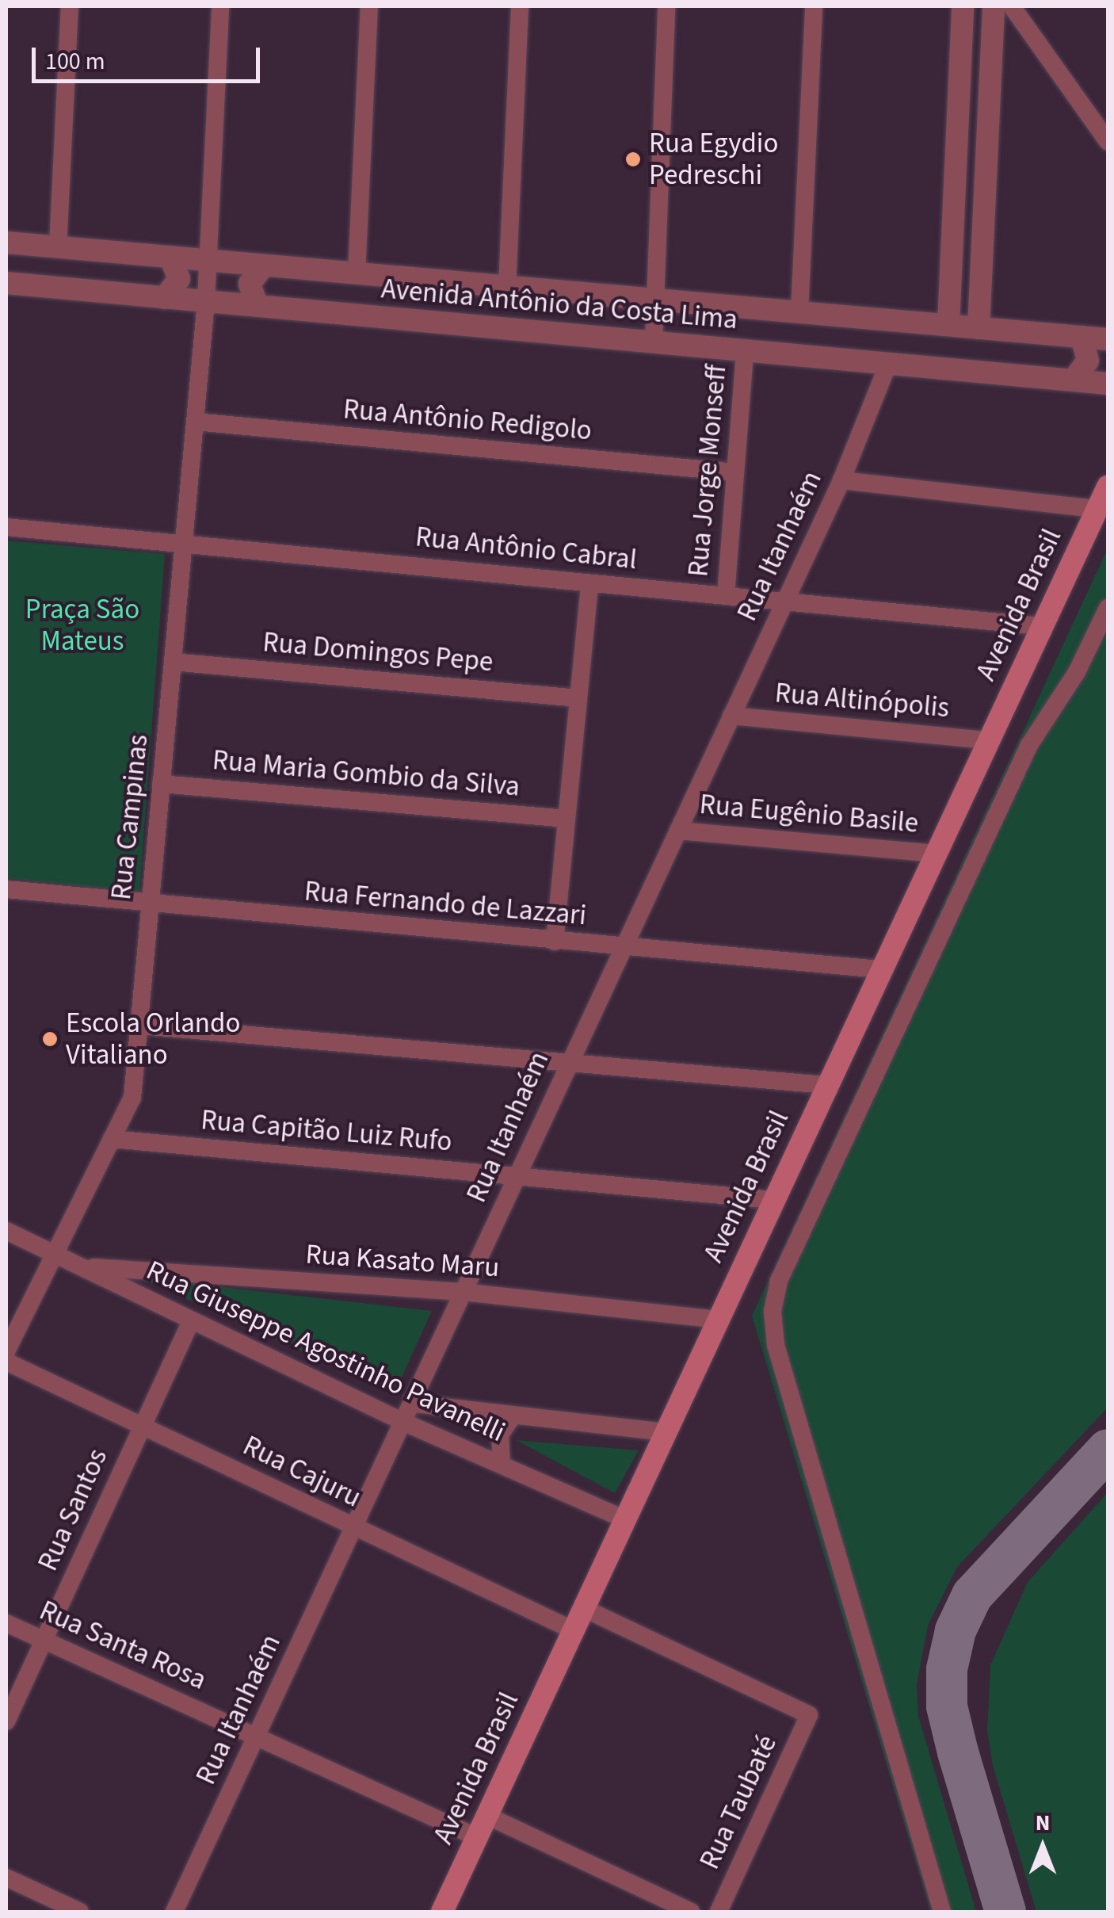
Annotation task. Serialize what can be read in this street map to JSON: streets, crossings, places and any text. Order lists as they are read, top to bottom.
{
  "streets": {
    "main road": ["Avenida Brasil"],
    "street": [
      "Avenida Antônio da Costa Lima",
      "Rua Antônio Redigolo",
      "Rua Jorge Monseff",
      "Rua Itanhaém",
      "Rua Antônio Cabral",
      "Rua Domingos Pepe",
      "Rua Altinópolis",
      "Rua Maria Gombio da Silva",
      "Rua Eugênio Basile",
      "Rua Campinas",
      "Rua Fernando de Lazzari",
      "Rua Capitão Luiz Rufo",
      "Rua Kasato Maru",
      "Rua Giuseppe Agostinho Pavanelli",
      "Rua Cajuru",
      "Rua Santos",
      "Rua Santa Rosa",
      "Rua Taubaté"
    ]
  },
  "crossings": [
    ["Avenida Antônio da Costa Lima", "Rua Jorge Monseff"],
    ["Avenida Antônio da Costa Lima", "Rua Itanhaém"],
    ["Avenida Antônio da Costa Lima", "Rua Campinas"],
    ["Rua Antônio Redigolo", "Rua Jorge Monseff"],
    ["Rua Antônio Redigolo", "Rua Campinas"],
    ["Rua Jorge Monseff", "Rua Antônio Cabral"],
    ["Rua Itanhaém", "Rua Antônio Cabral"],
    ["Rua Itanhaém", "Rua Altinópolis"],
    ["Rua Itanhaém", "Rua Eugênio Basile"],
    ["Rua Itanhaém", "Rua Fernando de Lazzari"],
    ["Rua Itanhaém", "Rua Capitão Luiz Rufo"],
    ["Rua Itanhaém", "Rua Kasato Maru"],
    ["Rua Itanhaém", "Rua Giuseppe Agostinho Pavanelli"],
    ["Rua Itanhaém", "Rua Cajuru"],
    ["Rua Itanhaém", "Rua Santa Rosa"],
    ["Rua Antônio Cabral", "Avenida Brasil"],
    ["Rua Antônio Cabral", "Rua Campinas"],
    ["Avenida Brasil", "Rua Altinópolis"],
    ["Avenida Brasil", "Rua Eugênio Basile"],
    ["Avenida Brasil", "Rua Fernando de Lazzari"],
    ["Avenida Brasil", "Rua Capitão Luiz Rufo"],
    ["Avenida Brasil", "Rua Kasato Maru"],
    ["Avenida Brasil", "Rua Giuseppe Agostinho Pavanelli"],
    ["Avenida Brasil", "Rua Cajuru"],
    ["Avenida Brasil", "Rua Santa Rosa"],
    ["Avenida Brasil", "Rua Taubaté"],
    ["Rua Domingos Pepe", "Rua Campinas"],
    ["Rua Maria Gombio da Silva", "Rua Campinas"],
    ["Rua Campinas", "Rua Fernando de Lazzari"],
    ["Rua Campinas", "Rua Capitão Luiz Rufo"],
    ["Rua Campinas", "Rua Giuseppe Agostinho Pavanelli"],
    ["Rua Kasato Maru", "Rua Giuseppe Agostinho Pavanelli"],
    ["Rua Giuseppe Agostinho Pavanelli", "Rua Santos"],
    ["Rua Cajuru", "Rua Santos"],
    ["Rua Santos", "Rua Santa Rosa"]
  ],
  "parks": ["Praça São Mateus"],
  "places": ["Rua Egydio Pedreschi", "Escola Orlando Vitaliano"],
  "scale_bar": "100 m",
  "north": "top"
}
